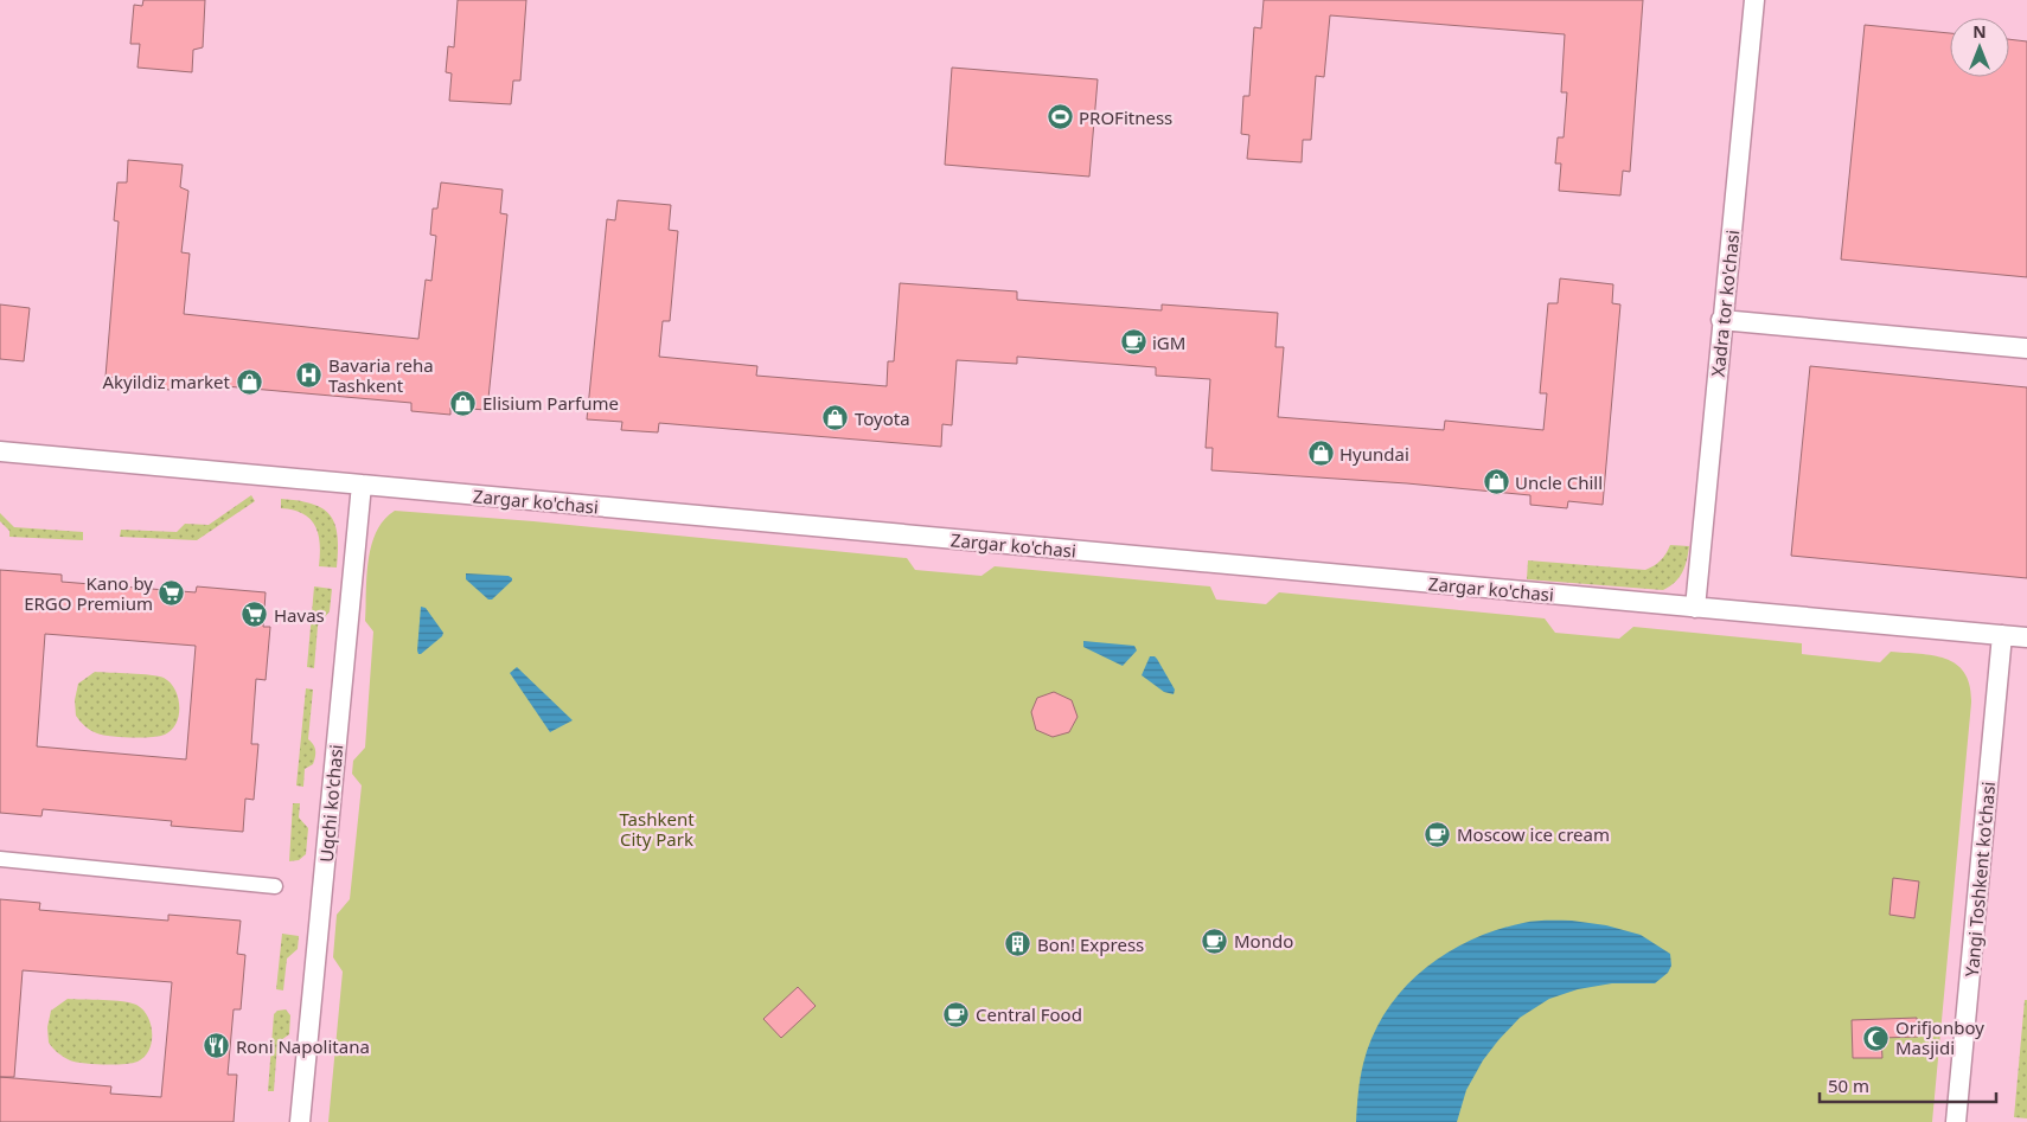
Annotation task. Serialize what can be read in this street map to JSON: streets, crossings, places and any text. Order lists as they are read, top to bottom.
{
  "streets": {
    "street": [
      "Xadra tor ko'chasi",
      "Zargar ko'chasi",
      "Uqchi ko'chasi",
      "Yangi Toshkent ko'chasi"
    ]
  },
  "crossings": [
    ["Xadra tor ko'chasi", "Zargar ko'chasi"],
    ["Zargar ko'chasi", "Uqchi ko'chasi"],
    ["Zargar ko'chasi", "Yangi Toshkent ko'chasi"]
  ],
  "parks": ["Tashkent City Park"],
  "places": {
    "sports": ["PROFitness"],
    "cafe": [
      "iGM",
      "Moscow ice cream",
      "Mondo",
      "Central Food"
    ],
    "hospital": ["Bavaria reha Tashkent"],
    "shop": [
      "Akyildiz market",
      "Elisium Parfume",
      "Toyota",
      "Hyundai",
      "Uncle Chill"
    ],
    "supermarket": ["Kano by ERGO Premium", "Havas"],
    "building": ["Bon! Express"],
    "mosque": ["Orifjonboy Masjidi"],
    "restaurant": ["Roni Napolitana"]
  },
  "scale_bar": "50 m",
  "north": "top"
}
